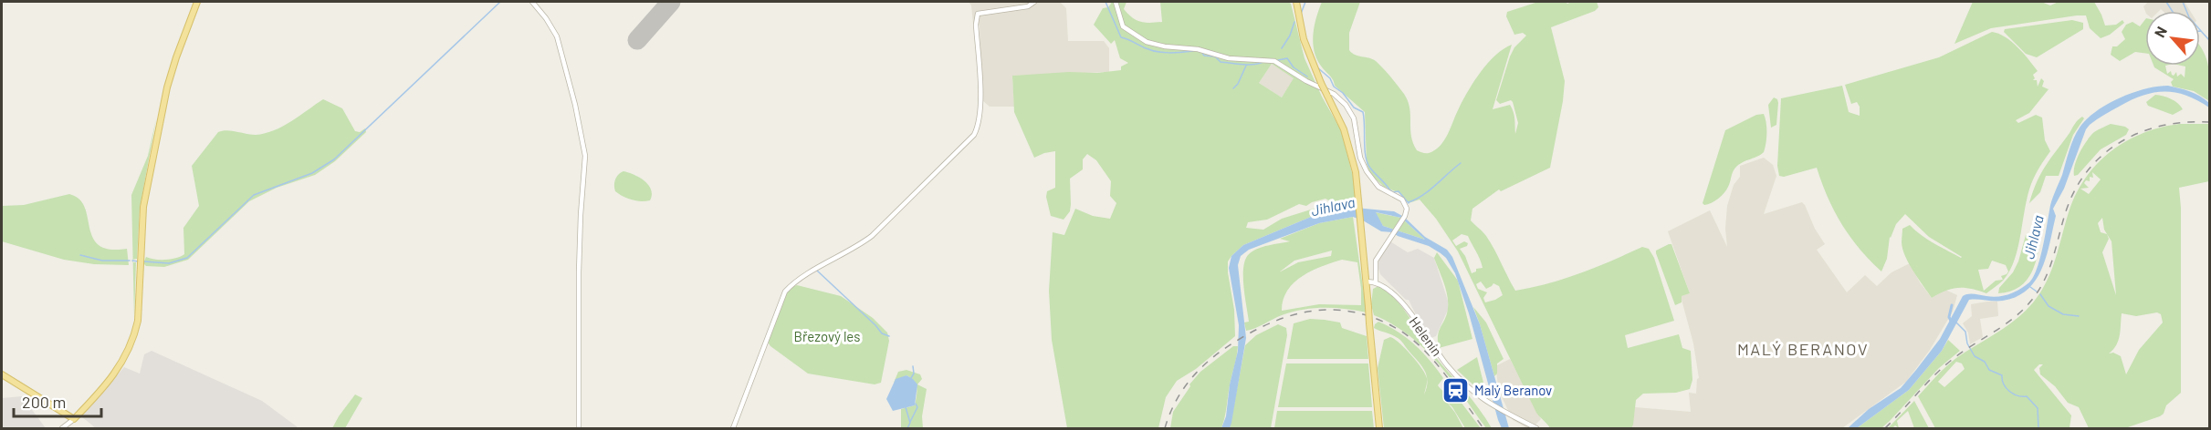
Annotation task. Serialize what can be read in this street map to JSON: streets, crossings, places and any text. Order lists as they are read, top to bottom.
{
  "streets": {
    "street": ["Helenín"]
  },
  "districts": ["MALÝ BERANOV"],
  "water": ["Jihlava"],
  "parks": ["Březový les"],
  "places": {
    "station": ["Malý Beranov"]
  },
  "scale_bar": "200 m",
  "north": "top left"
}
